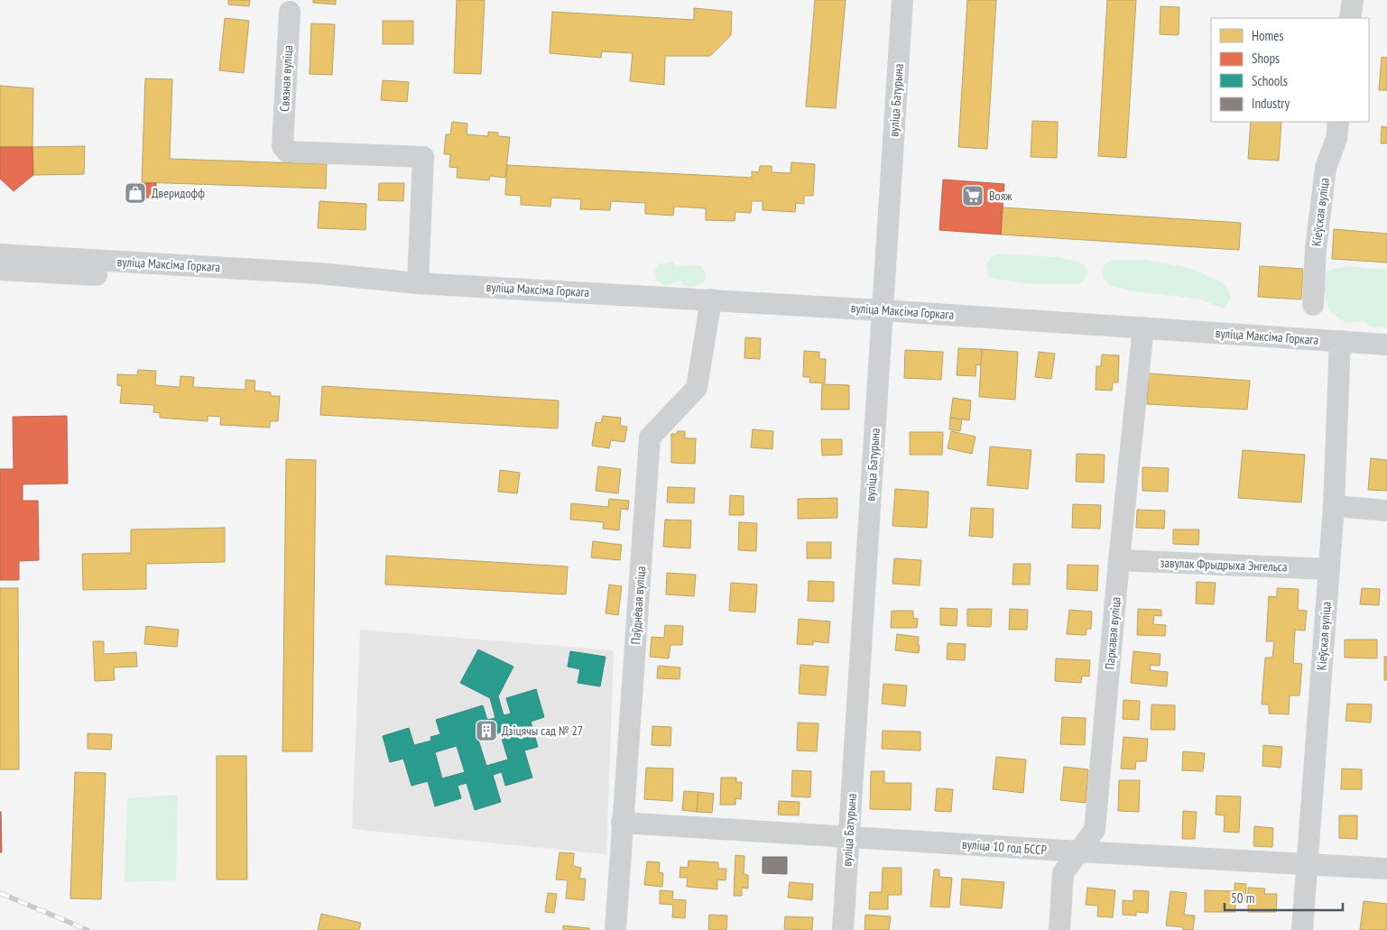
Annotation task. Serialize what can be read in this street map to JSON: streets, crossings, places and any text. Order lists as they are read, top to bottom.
{
  "streets": {
    "street": [
      "Связная вуліца",
      "вуліца Батурына",
      "Кіеўская вуліца",
      "вуліца Максіма Горкага",
      "завулак Фрыдрыха Энгельса",
      "Паўднёвая вуліца",
      "Паркавая вуліца",
      "вуліца 10 год БССР"
    ]
  },
  "crossings": [
    ["Связная вуліца", "вуліца Максіма Горкага"],
    ["вуліца Батурына", "вуліца Максіма Горкага"],
    ["вуліца Батурына", "вуліца 10 год БССР"],
    ["Кіеўская вуліца", "вуліца Максіма Горкага"],
    ["Кіеўская вуліца", "завулак Фрыдрыха Энгельса"],
    ["Кіеўская вуліца", "вуліца 10 год БССР"],
    ["вуліца Максіма Горкага", "Паўднёвая вуліца"],
    ["вуліца Максіма Горкага", "Паркавая вуліца"],
    ["завулак Фрыдрыха Энгельса", "Паркавая вуліца"],
    ["Паўднёвая вуліца", "вуліца 10 год БССР"],
    ["Паркавая вуліца", "вуліца 10 год БССР"]
  ],
  "places": {
    "shop": ["Дверидофф"],
    "supermarket": ["Вояж"],
    "building": ["Дзіцячы сад № 27"]
  },
  "legend": [
    "Homes",
    "Shops",
    "Schools",
    "Industry"
  ],
  "scale_bar": "50 m"
}
